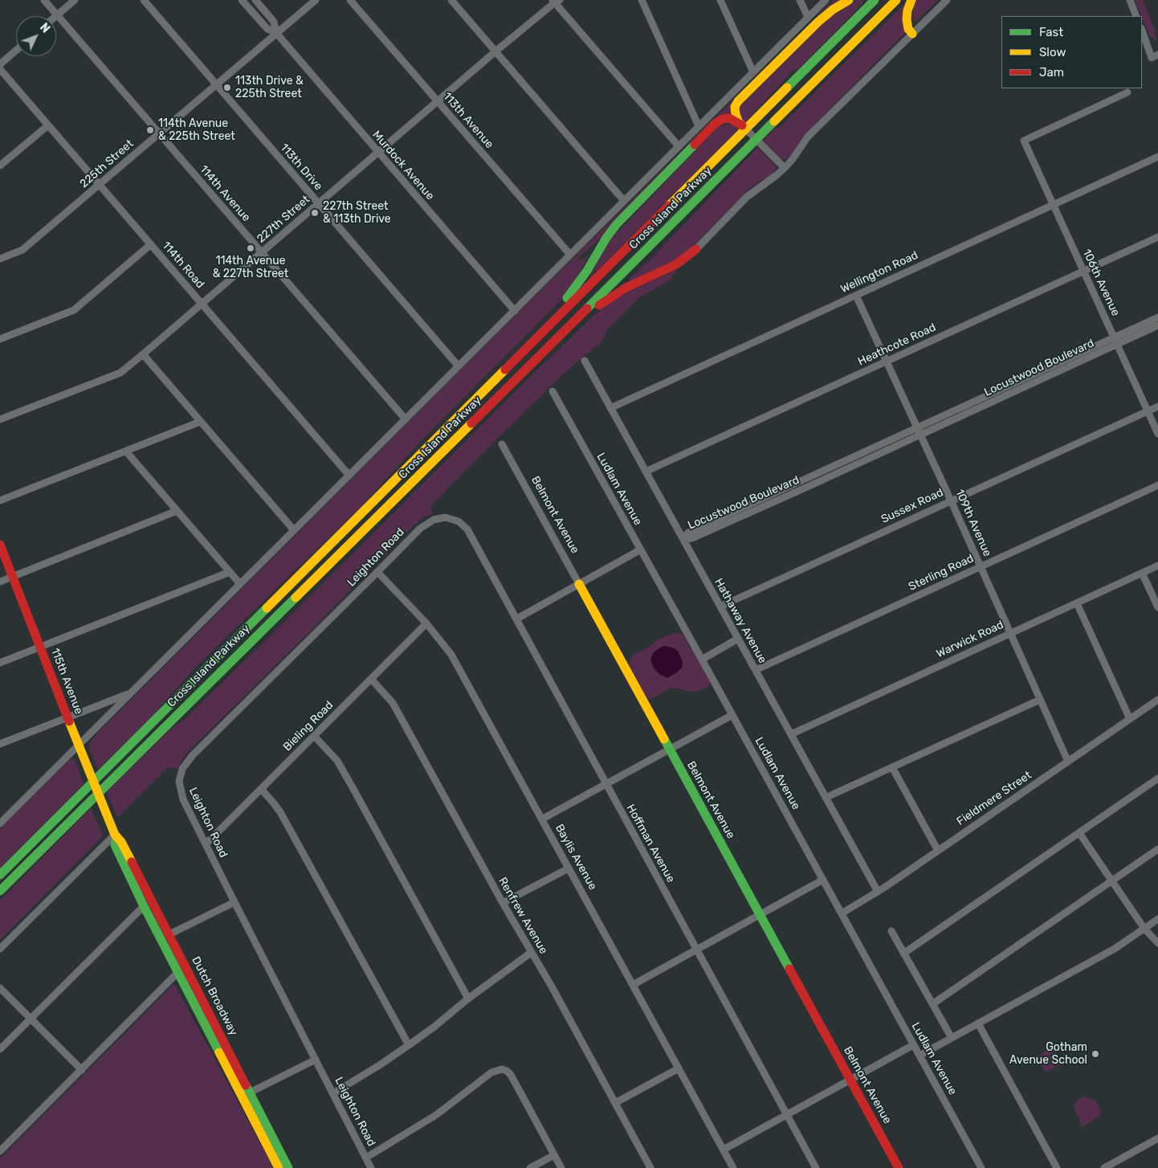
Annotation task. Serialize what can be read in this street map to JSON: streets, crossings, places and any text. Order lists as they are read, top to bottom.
{
  "streets": {
    "main road": [
      "Cross Island Parkway",
      "Belmont Avenue",
      "115th Avenue",
      "Dutch Broadway"
    ],
    "street": [
      "113th Avenue",
      "225th Street",
      "Murdock Avenue",
      "113th Drive",
      "114th Avenue",
      "227th Street",
      "114th Road",
      "Wellington Road",
      "106th Avenue",
      "Heathcote Road",
      "Locustwood Boulevard",
      "Ludlam Avenue",
      "Sussex Road",
      "109th Avenue",
      "Leighton Road",
      "Sterling Road",
      "Hathaway Avenue",
      "Warwick Road",
      "Bieling Road",
      "Fieldmere Street",
      "Hoffman Avenue",
      "Baylis Avenue",
      "Renfrew Avenue"
    ]
  },
  "crossings": [
    ["113th Avenue", "227th Street"],
    ["225th Street", "Murdock Avenue"],
    ["225th Street", "113th Drive"],
    ["225th Street", "114th Avenue"],
    ["225th Street", "114th Road"],
    ["Murdock Avenue", "227th Street"],
    ["113th Drive", "227th Street"],
    ["114th Avenue", "227th Street"],
    ["227th Street", "114th Road"],
    ["Wellington Road", "106th Avenue"],
    ["Wellington Road", "109th Avenue"],
    ["Wellington Road", "Hathaway Avenue"],
    ["106th Avenue", "Heathcote Road"],
    ["106th Avenue", "Locustwood Boulevard"],
    ["106th Avenue", "Sussex Road"],
    ["Heathcote Road", "109th Avenue"],
    ["Heathcote Road", "Hathaway Avenue"],
    ["Locustwood Boulevard", "109th Avenue"],
    ["Locustwood Boulevard", "Hathaway Avenue"],
    ["Ludlam Avenue", "Fieldmere Street"],
    ["Sussex Road", "109th Avenue"],
    ["Sussex Road", "Hathaway Avenue"],
    ["109th Avenue", "Sterling Road"],
    ["109th Avenue", "Warwick Road"],
    ["109th Avenue", "Fieldmere Street"],
    ["Leighton Road", "Bieling Road"],
    ["Leighton Road", "Hoffman Avenue"],
    ["Leighton Road", "Baylis Avenue"],
    ["Sterling Road", "Hathaway Avenue"],
    ["Hathaway Avenue", "Warwick Road"],
    ["Hathaway Avenue", "Fieldmere Street"],
    ["115th Avenue", "Dutch Broadway"],
    ["Bieling Road", "Baylis Avenue"],
    ["Bieling Road", "Renfrew Avenue"]
  ],
  "places": [
    "113th Drive & 225th Street",
    "114th Avenue & 225th Street",
    "227th Street & 113th Drive",
    "114th Avenue & 227th Street",
    "Gotham Avenue School"
  ],
  "legend": ["Fast", "Slow", "Jam"],
  "north": "top right"
}
